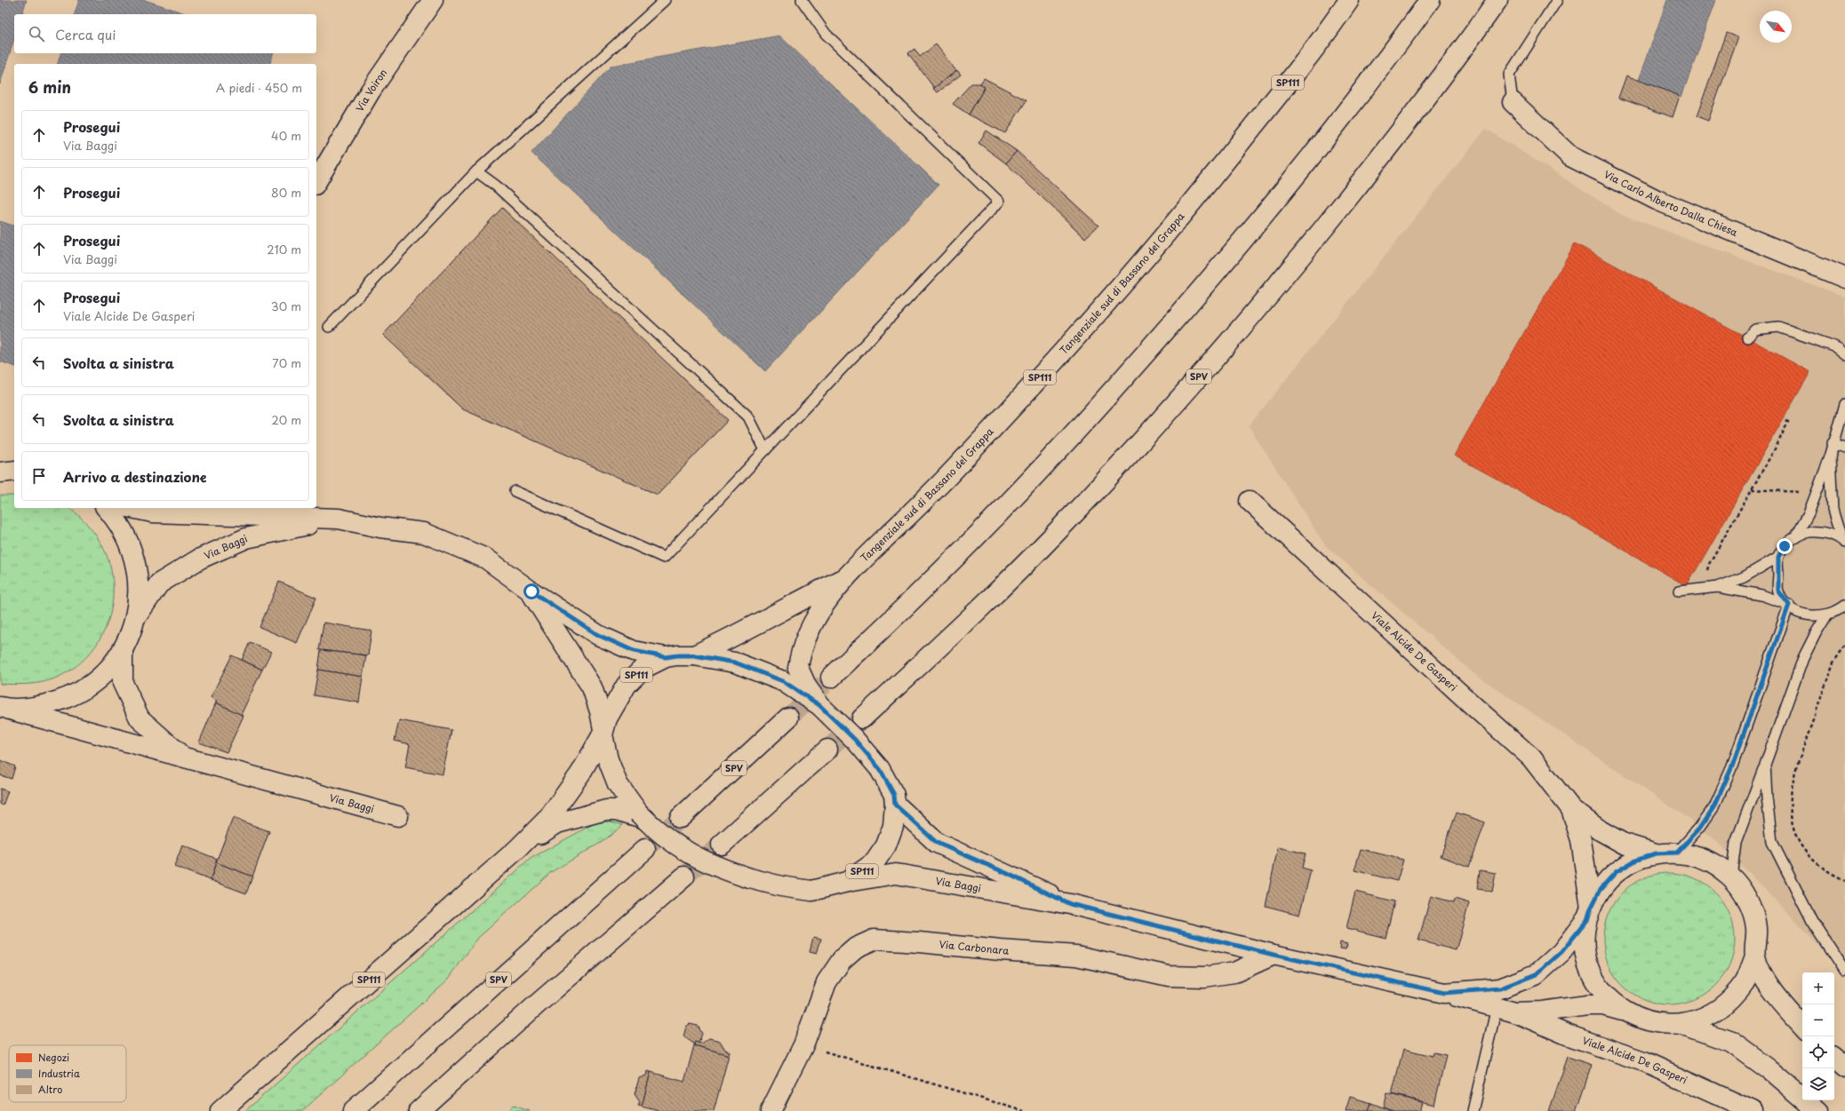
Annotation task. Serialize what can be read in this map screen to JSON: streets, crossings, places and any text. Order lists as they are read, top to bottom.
{
  "streets": {
    "main road": [
      "SP111",
      "Via Voiron",
      "Via Carlo Alberto Dalla Chiesa",
      "Tangenziale sud di Bassano del Grappa",
      "SPV",
      "Via Baggi",
      "Viale Alcide De Gasperi",
      "Via Carbonara"
    ]
  },
  "crossings": [
    ["Tangenziale sud di Bassano del Grappa", "Via Baggi"],
    ["Via Baggi", "Viale Alcide De Gasperi"],
    ["Via Baggi", "Via Carbonara"]
  ],
  "legend": ["Negozi", "Industria", "Altro"],
  "north": "bottom right",
  "page": {
    "search": "Cerca qui",
    "heading": ["6 min", "A piedi · 450 m"],
    "list": [
      ["Prosegui", "Via Baggi", "40 m"],
      ["Prosegui", "80 m"],
      ["Prosegui", "Via Baggi", "210 m"],
      ["Prosegui", "Viale Alcide De Gasperi", "30 m"],
      ["Svolta a sinistra", "70 m"],
      ["Svolta a sinistra", "20 m"],
      "Arrivo a destinazione"
    ],
    "map_buttons": ["+", "−"]
  }
}
